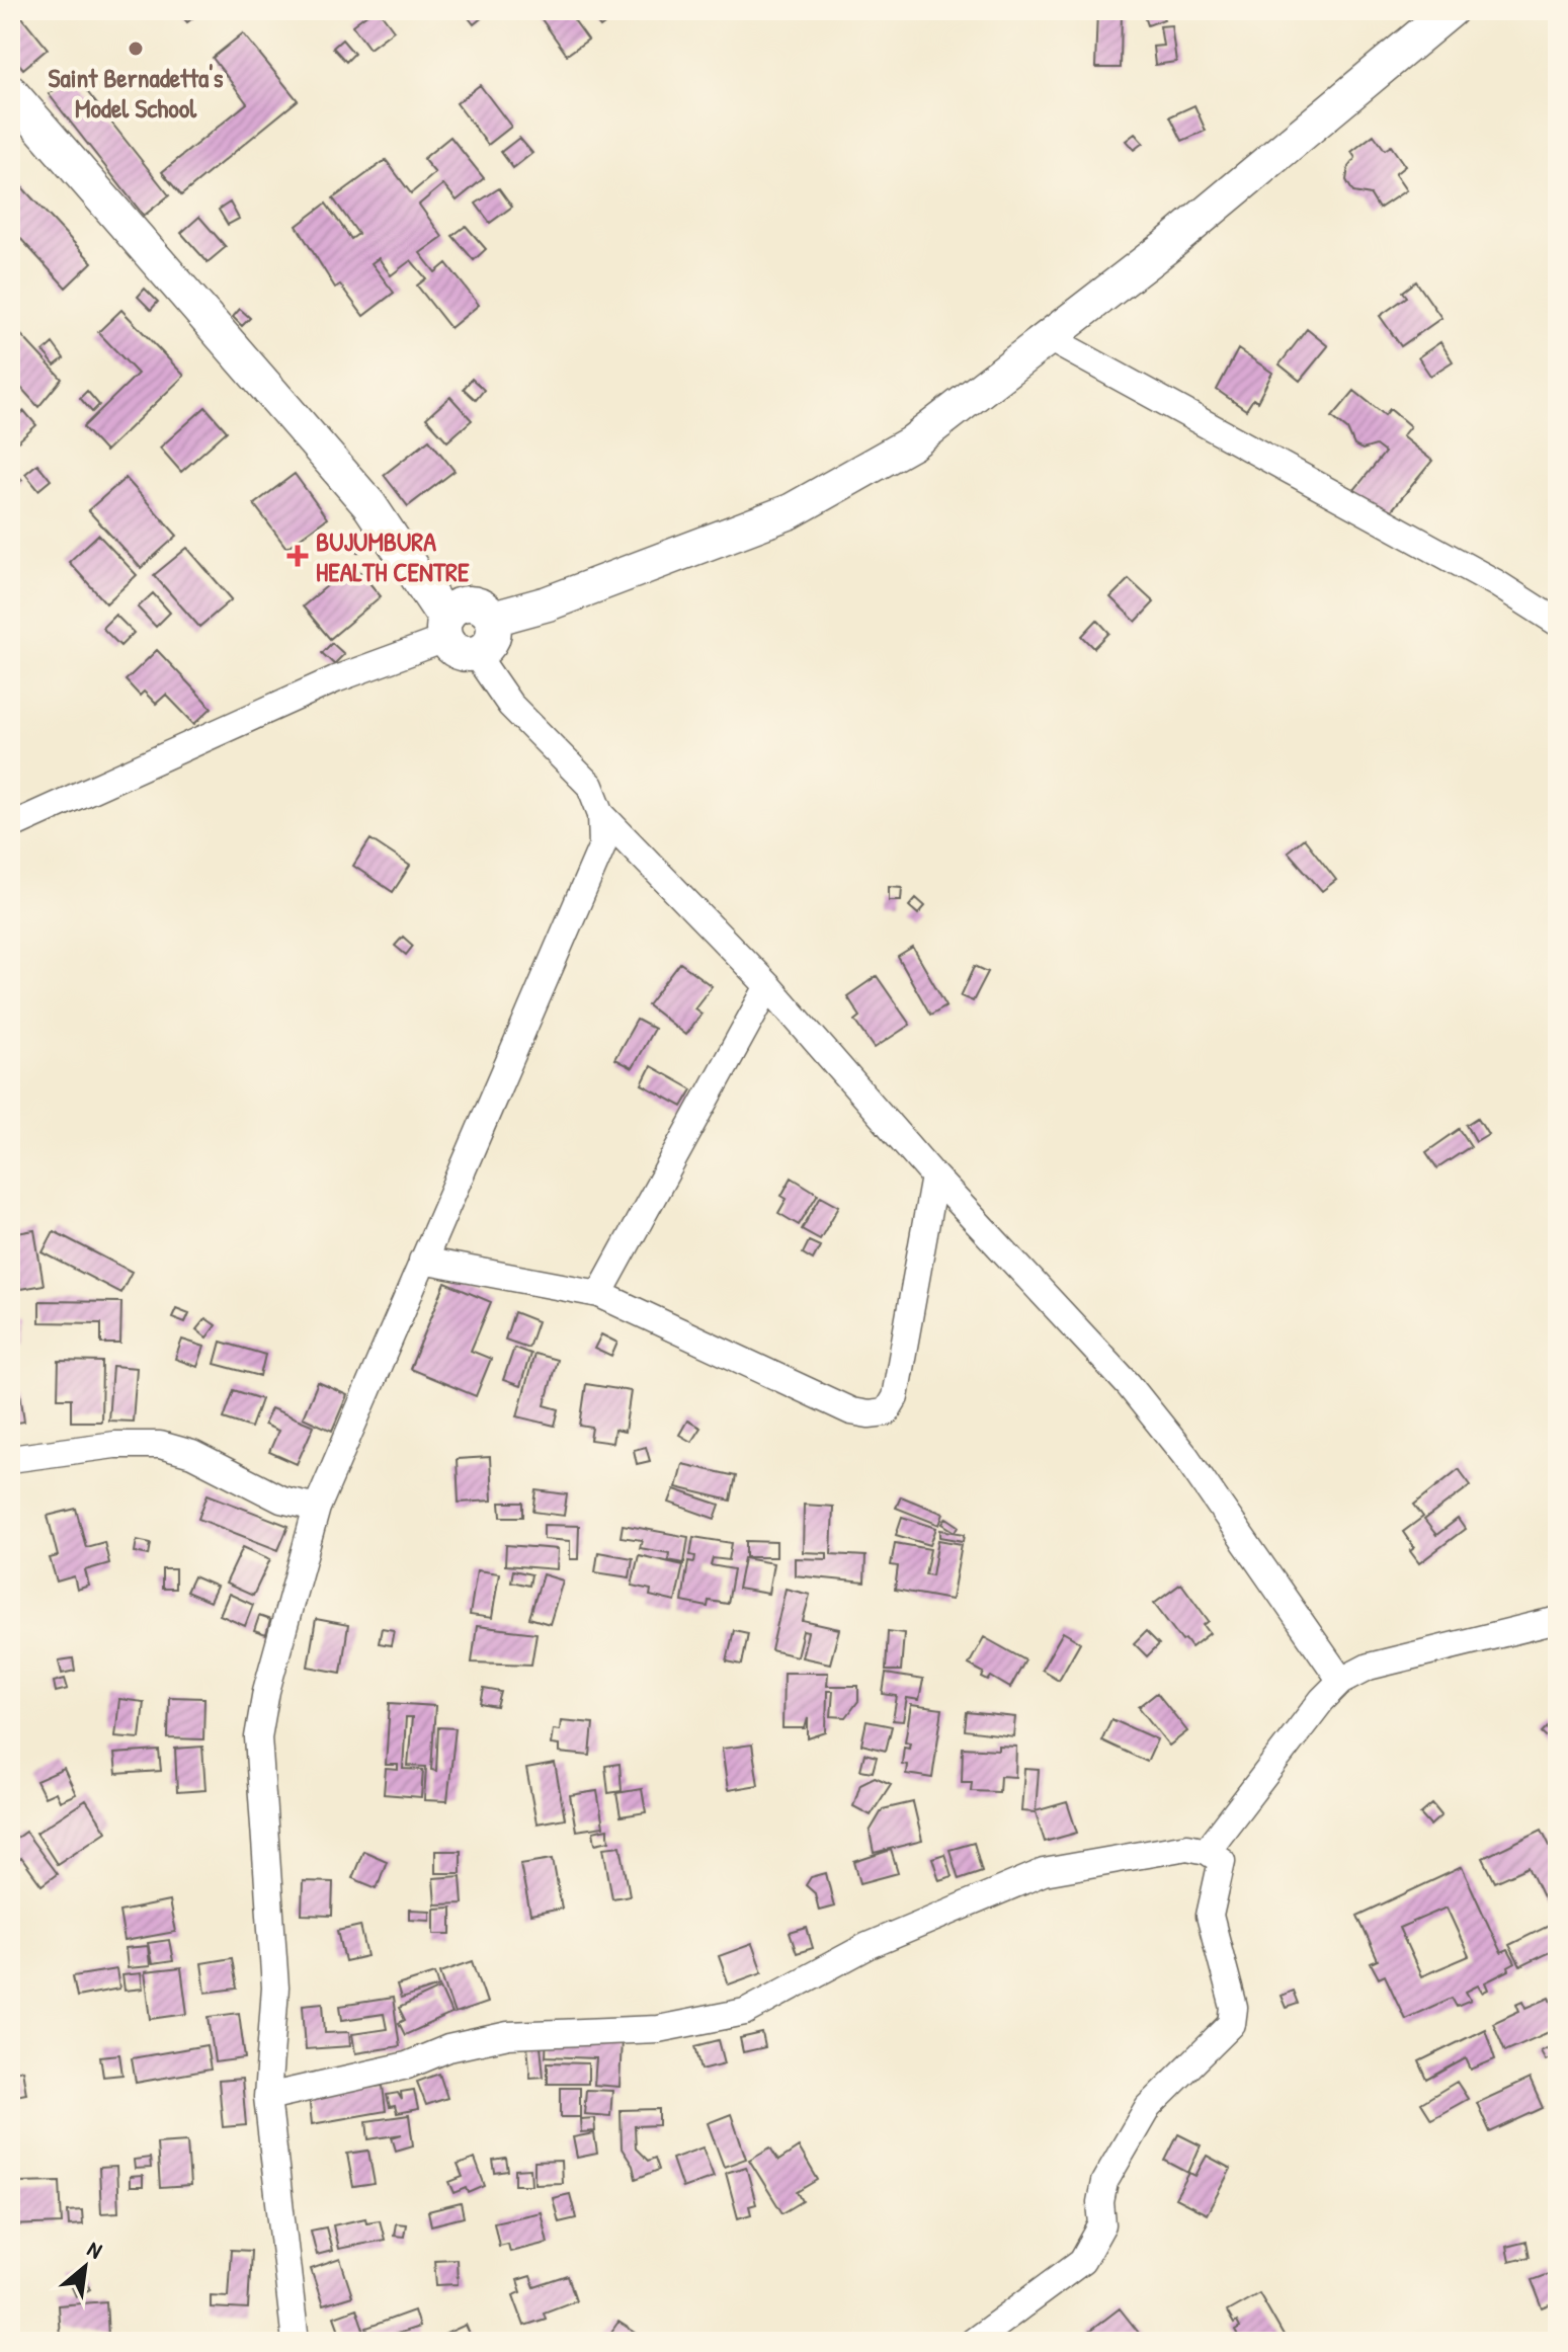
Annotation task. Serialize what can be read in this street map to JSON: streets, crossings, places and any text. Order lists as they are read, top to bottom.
{
  "places": {
    "other": ["Saint Bernadetta's Model School"],
    "health": ["BUJUMBURA HEALTH CENTRE"]
  },
  "north": "top right"
}
